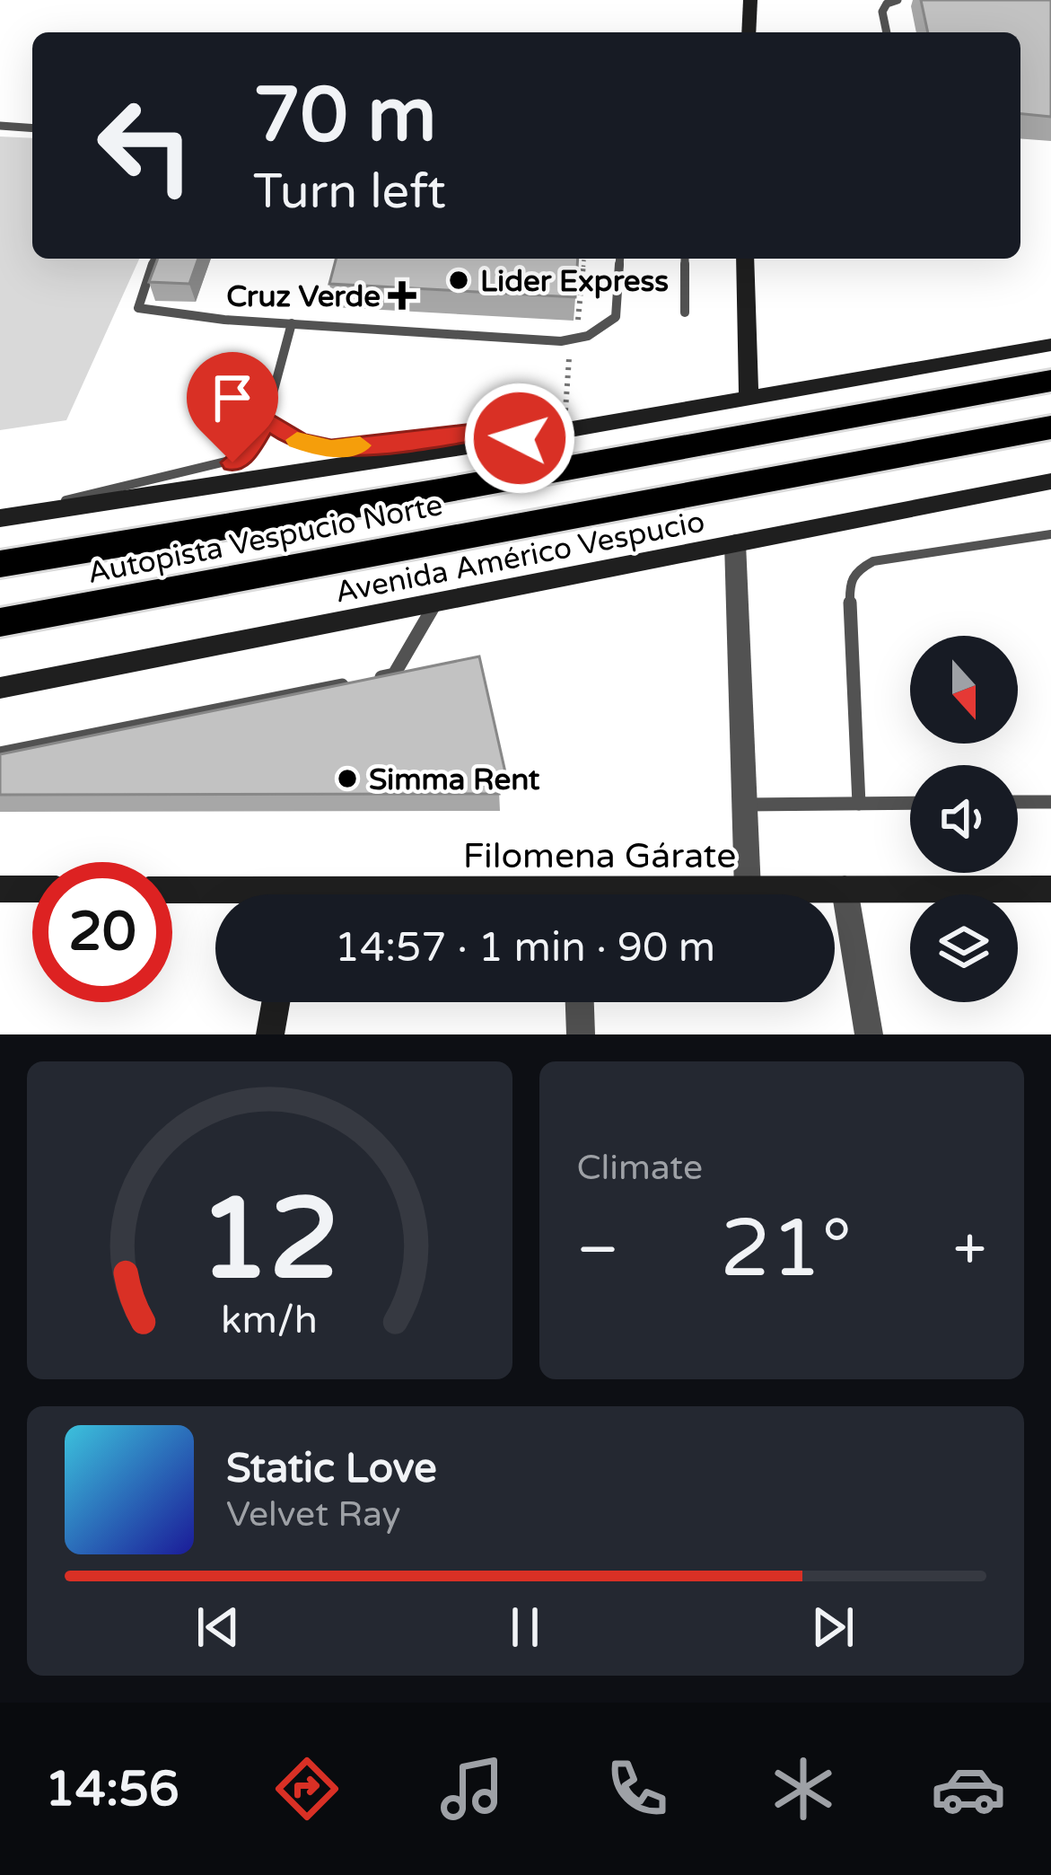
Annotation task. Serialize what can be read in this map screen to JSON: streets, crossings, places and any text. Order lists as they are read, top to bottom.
{
  "streets": {
    "highway": ["Autopista Vespucio Norte"],
    "main road": ["Avenida Américo Vespucio", "Filomena Gárate"]
  },
  "places": {
    "other": ["Lider Express", "Simma Rent"],
    "health": ["Cruz Verde"]
  },
  "north": "bottom",
  "page": {
    "turn": ["70 m", "Turn left"],
    "limit": "20",
    "trip": "14:57 · 1 min · 90 m",
    "tile": "Climate",
    "heat": ["−", "21°", "+"],
    "song": ["Static Love", "Velvet Ray"],
    "tabs": "14:56",
    "gauge": ["12", "km/h"]
  }
}
